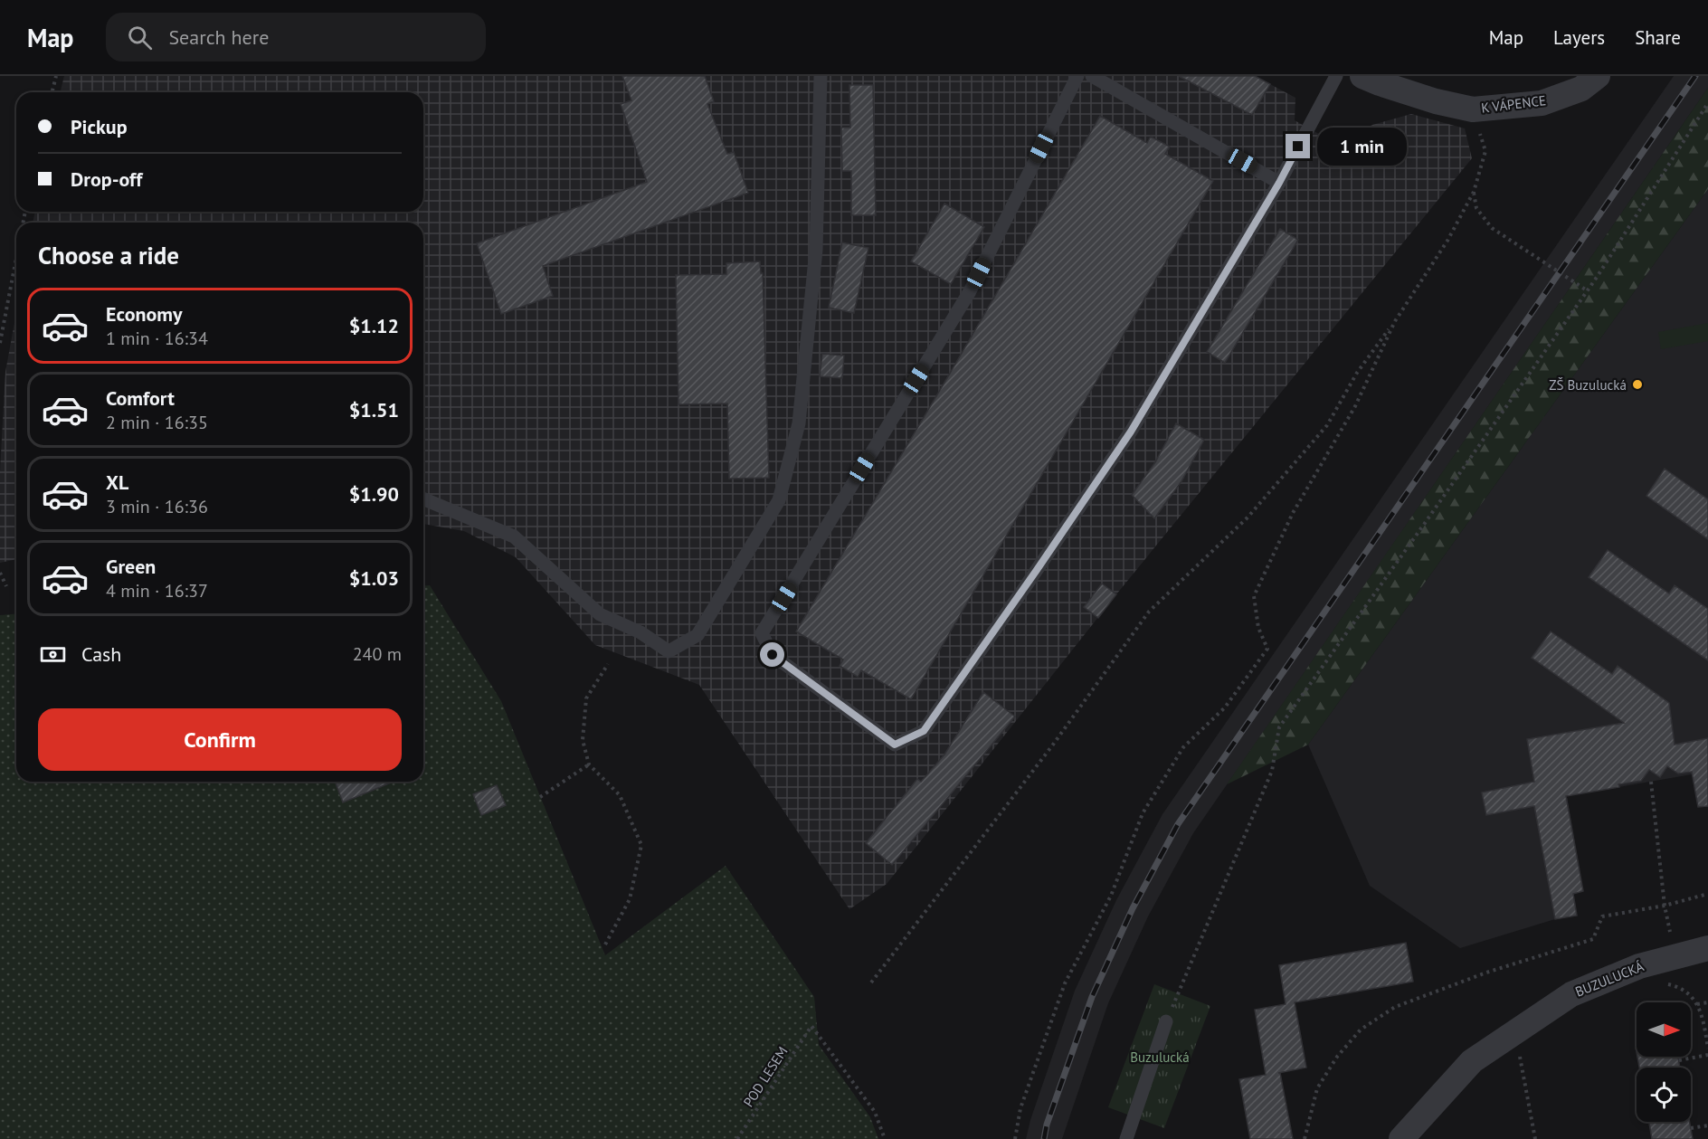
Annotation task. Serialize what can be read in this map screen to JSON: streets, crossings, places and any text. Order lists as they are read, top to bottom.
{
  "streets": {
    "street": ["K VÁPENCE", "BUZULUCKÁ"],
    "path": ["POD LESEM"]
  },
  "parks": ["Buzulucká"],
  "places": ["ZŠ Buzulucká"],
  "north": "right",
  "page": {
    "header": "Map",
    "search": "Search here",
    "nav": ["Map", "Layers", "Share"],
    "banner": ["Pickup", "Drop-off"],
    "bubble": "1 min",
    "heading": "Choose a ride",
    "list": [
      {
        "name": "Economy",
        "note": "1 min · 16:34",
        "value": "$1.12"
      },
      {
        "name": "Comfort",
        "note": "2 min · 16:35",
        "value": "$1.51"
      },
      {
        "name": "XL",
        "note": "3 min · 16:36",
        "value": "$1.90"
      },
      {
        "name": "Green",
        "note": "4 min · 16:37",
        "value": "$1.03"
      }
    ],
    "pay": ["Cash", "240 m"],
    "buttons": "Confirm"
  }
}
